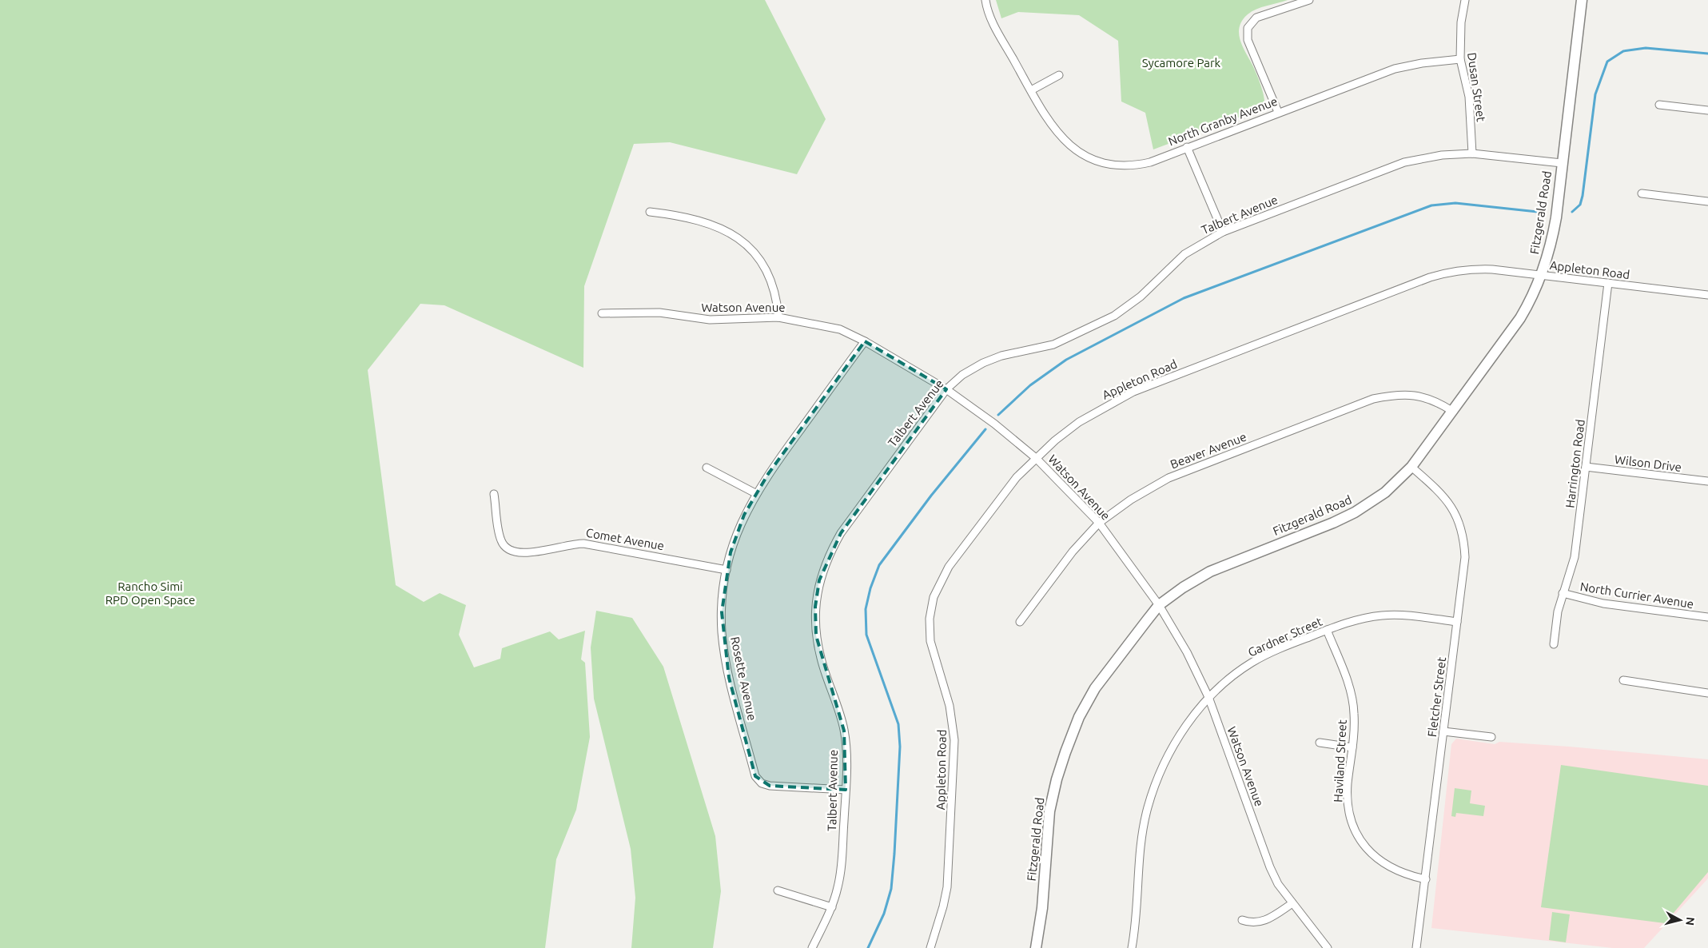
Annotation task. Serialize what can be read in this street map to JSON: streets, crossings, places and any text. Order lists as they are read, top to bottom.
{
  "streets": {
    "main road": ["Fitzgerald Road"],
    "street": [
      "Dusan Street",
      "North Granby Avenue",
      "Talbert Avenue",
      "Appleton Road",
      "Watson Avenue",
      "Beaver Avenue",
      "Harrington Road",
      "Wilson Drive",
      "Comet Avenue",
      "North Currier Avenue",
      "Gardner Street",
      "Rosette Avenue",
      "Fletcher Street",
      "Haviland Street"
    ]
  },
  "crossings": [
    ["Dusan Street", "North Granby Avenue"],
    ["Dusan Street", "Talbert Avenue"],
    ["Fitzgerald Road", "Talbert Avenue"],
    ["Fitzgerald Road", "Appleton Road"],
    ["Fitzgerald Road", "Watson Avenue"],
    ["Fitzgerald Road", "Beaver Avenue"],
    ["Fitzgerald Road", "Fletcher Street"],
    ["Talbert Avenue", "Watson Avenue"],
    ["Talbert Avenue", "Rosette Avenue"],
    ["Appleton Road", "Watson Avenue"],
    ["Appleton Road", "Harrington Road"],
    ["Watson Avenue", "Beaver Avenue"],
    ["Watson Avenue", "Gardner Street"],
    ["Watson Avenue", "Rosette Avenue"],
    ["Harrington Road", "Wilson Drive"],
    ["Harrington Road", "North Currier Avenue"],
    ["Comet Avenue", "Rosette Avenue"],
    ["Gardner Street", "Fletcher Street"],
    ["Gardner Street", "Haviland Street"],
    ["Fletcher Street", "Haviland Street"]
  ],
  "parks": ["Sycamore Park", "Rancho Simi RPD Open Space"],
  "north": "right"
}
